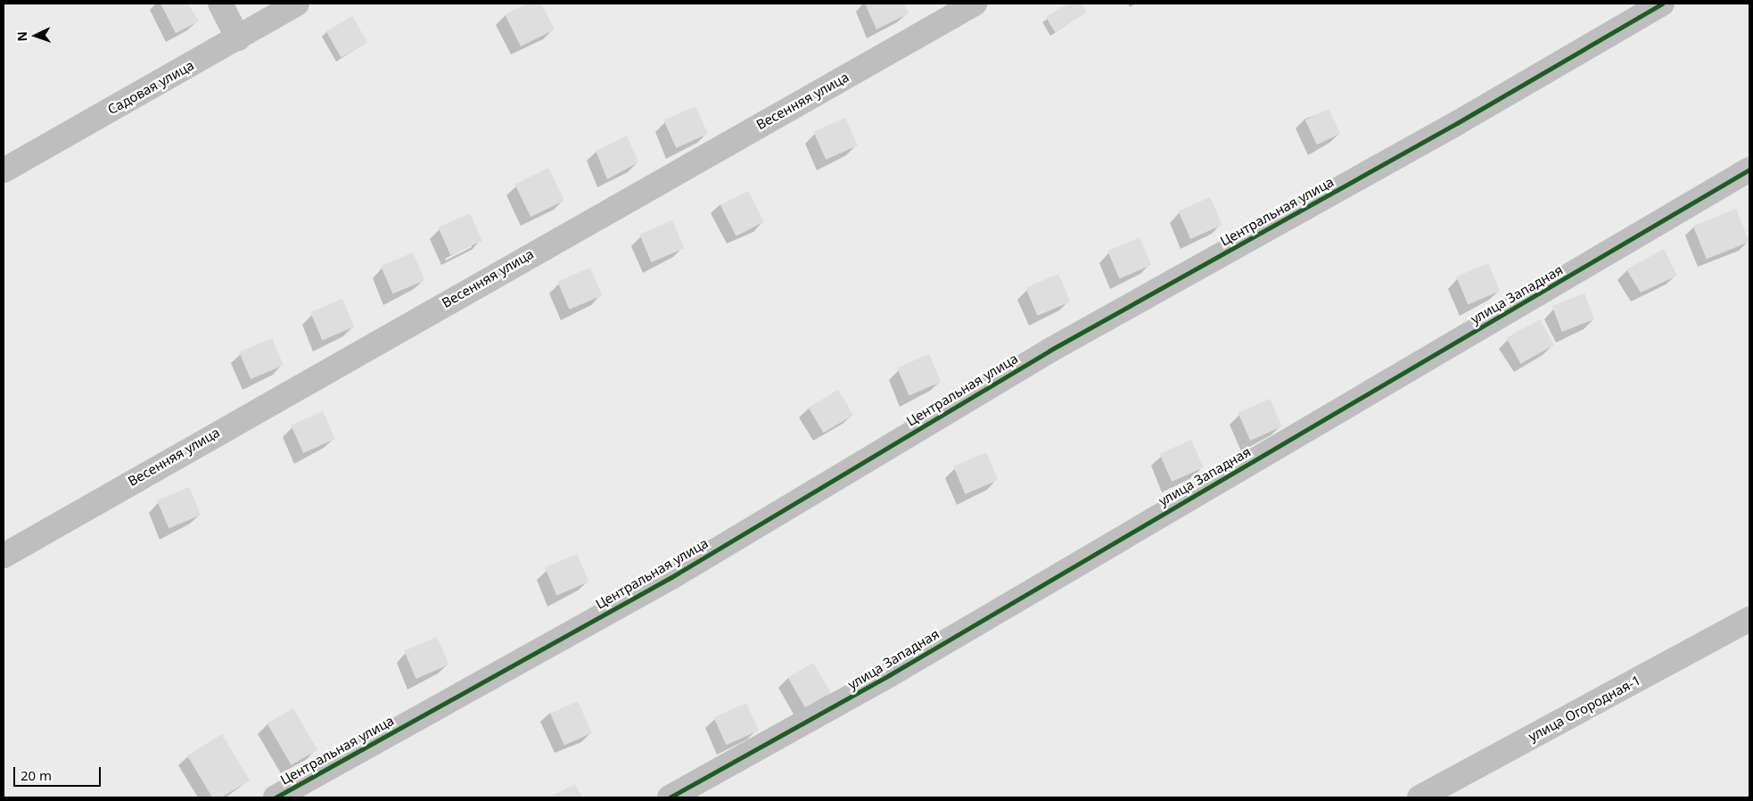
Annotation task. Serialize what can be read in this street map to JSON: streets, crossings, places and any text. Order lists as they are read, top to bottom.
{
  "streets": {
    "street": [
      "Садовая улица",
      "Весенняя улица",
      "Центральная улица",
      "улица Западная",
      "улица Огородная-1"
    ]
  },
  "scale_bar": "20 m",
  "north": "left"
}
